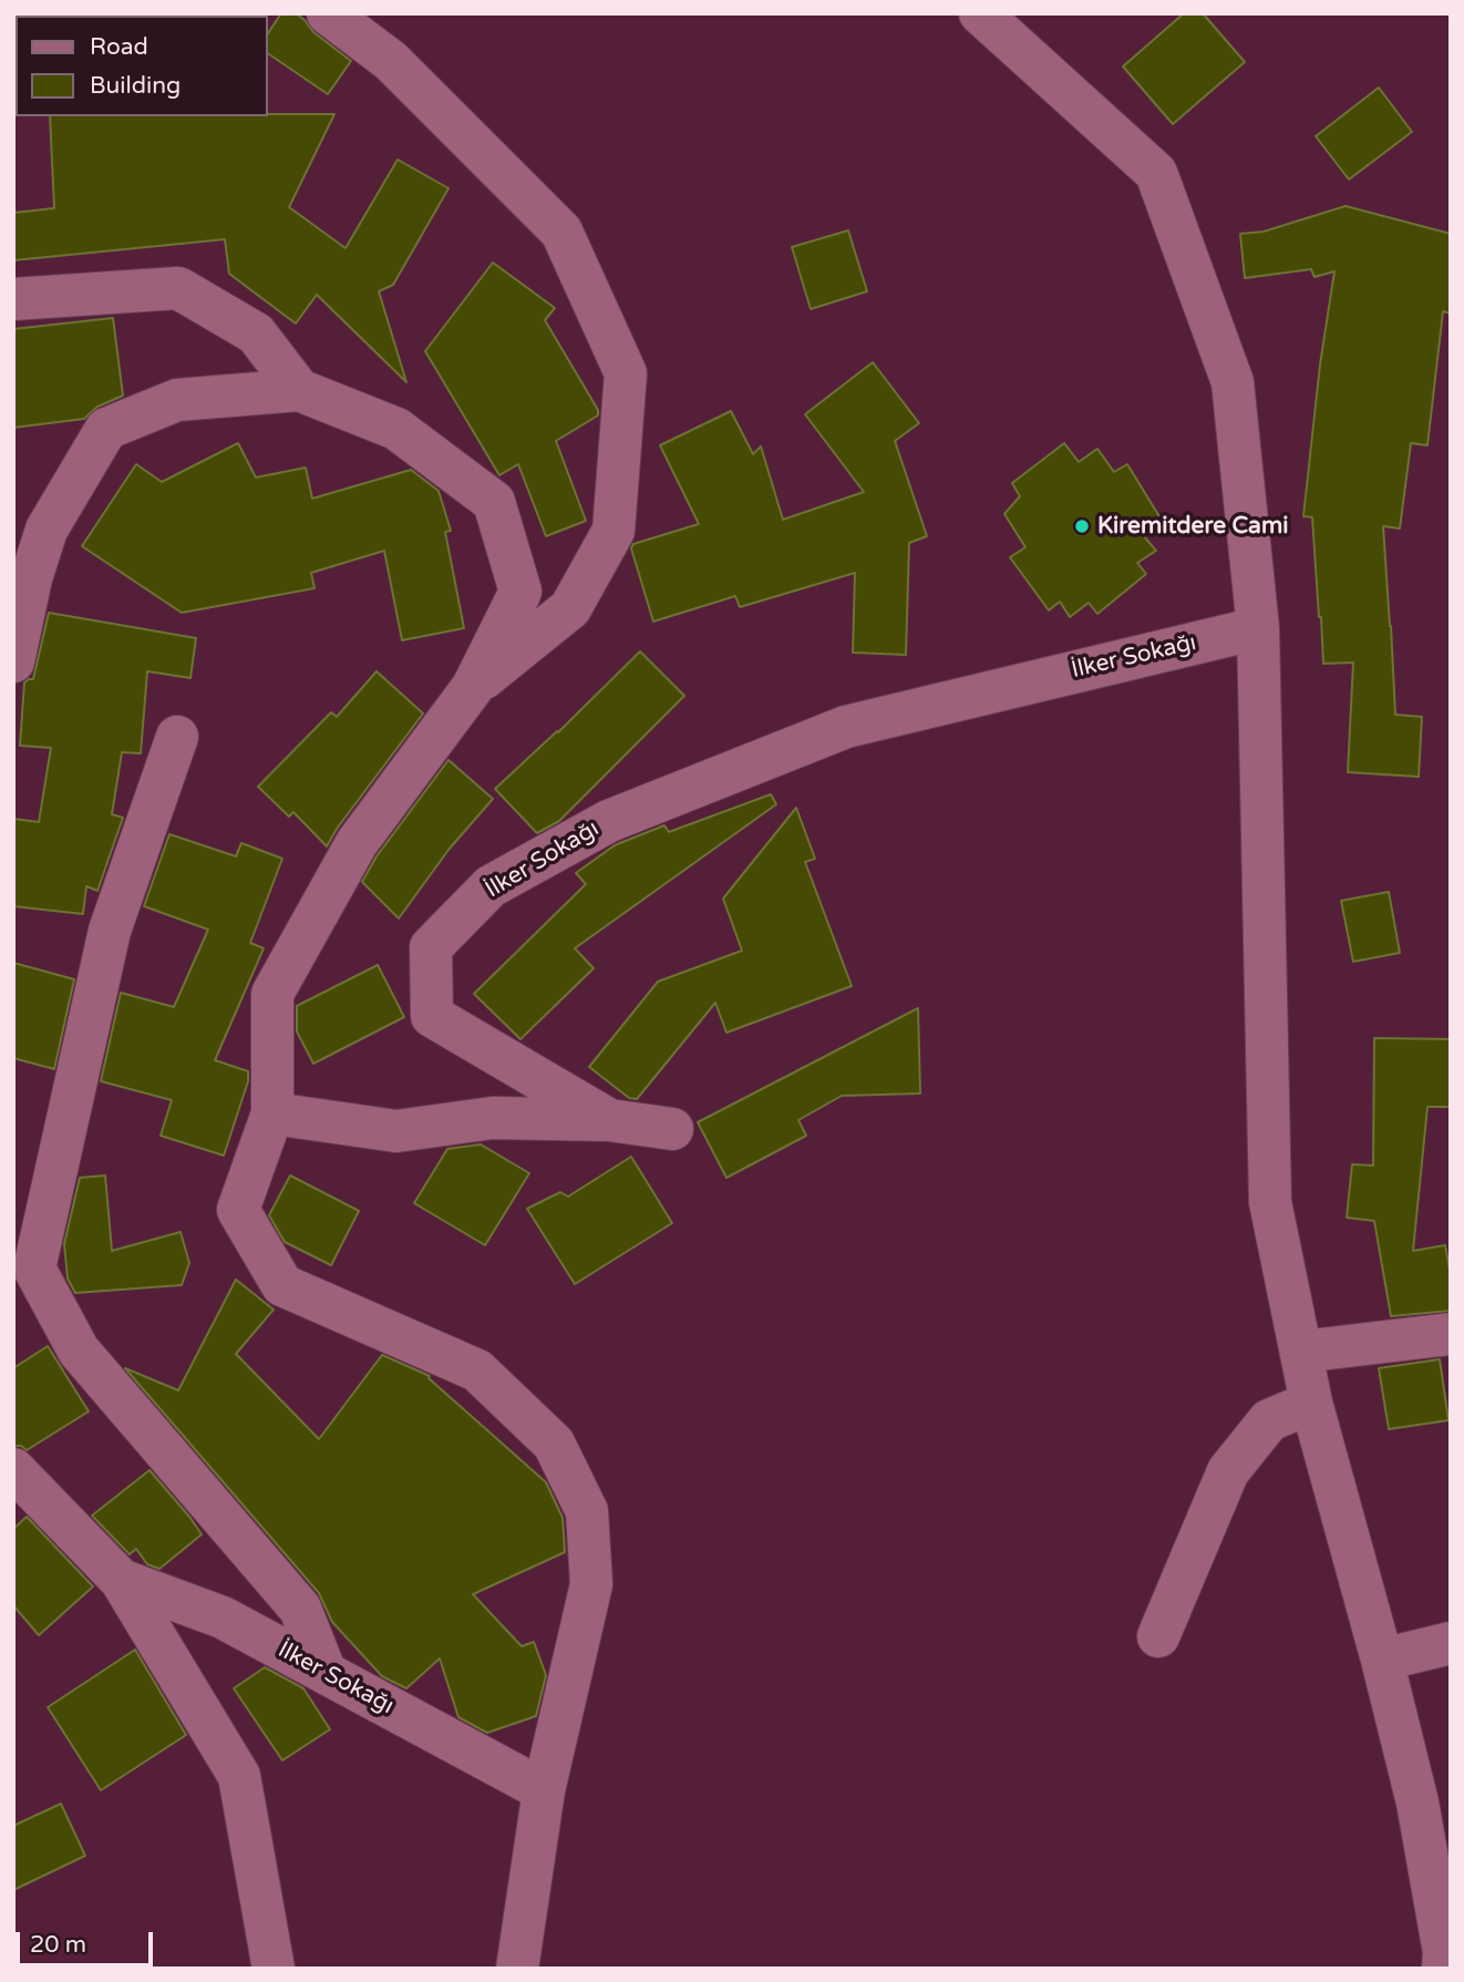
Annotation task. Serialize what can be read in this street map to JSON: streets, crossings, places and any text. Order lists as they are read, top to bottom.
{
  "streets": {
    "street": ["İlker Sokağı"]
  },
  "places": ["Kiremitdere Cami"],
  "legend": ["Road", "Building"],
  "scale_bar": "20 m"
}
